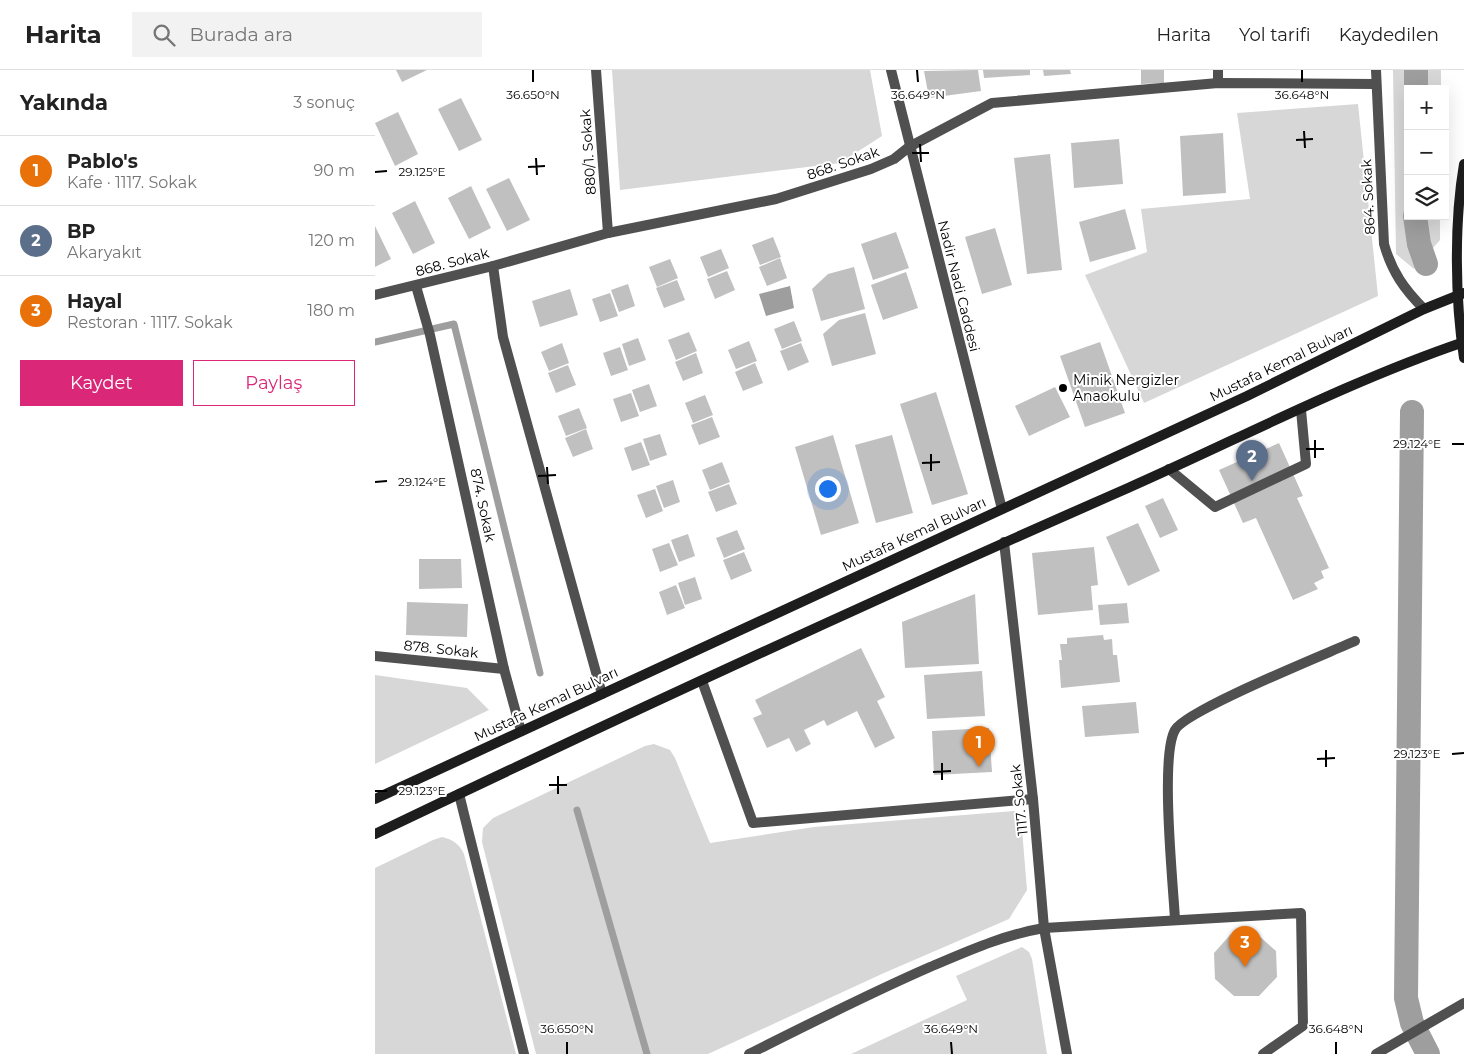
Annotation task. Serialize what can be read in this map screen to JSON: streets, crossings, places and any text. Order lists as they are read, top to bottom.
{
  "streets": {
    "main road": ["Mustafa Kemal Bulvarı"],
    "street": [
      "880/1. Sokak",
      "868. Sokak",
      "864. Sokak",
      "Nadir Nadi Caddesi",
      "874. Sokak",
      "878. Sokak",
      "1117. Sokak"
    ]
  },
  "crossings": [
    ["880/1. Sokak", "868. Sokak"],
    ["868. Sokak", "864. Sokak"],
    ["868. Sokak", "Nadir Nadi Caddesi"],
    ["868. Sokak", "874. Sokak"],
    ["864. Sokak", "Mustafa Kemal Bulvarı"],
    ["Nadir Nadi Caddesi", "Mustafa Kemal Bulvarı"],
    ["Mustafa Kemal Bulvarı", "874. Sokak"],
    ["874. Sokak", "878. Sokak"]
  ],
  "places": ["Minik Nergizler Anaokulu"],
  "page": {
    "header": "Harita",
    "search": "Burada ara",
    "nav": ["Harita", "Yol tarifi", "Kaydedilen"],
    "heading": ["Yakında", "3 sonuç"],
    "map_buttons": ["+", "−"],
    "list": [
      {
        "mark": "1",
        "name": "Pablo's",
        "note": "Kafe · 1117. Sokak",
        "value": "90 m"
      },
      {
        "mark": "2",
        "name": "BP",
        "note": "Akaryakıt",
        "value": "120 m"
      },
      {
        "mark": "3",
        "name": "Hayal",
        "note": "Restoran · 1117. Sokak",
        "value": "180 m"
      }
    ],
    "buttons": ["Kaydet", "Paylaş"],
    "pins": ["2", "1", "3"]
  },
  "coordinates": [
    "36.650°N",
    "36.649°N",
    "36.648°N",
    "29.125°E",
    "29.124°E",
    "29.123°E"
  ]
}
